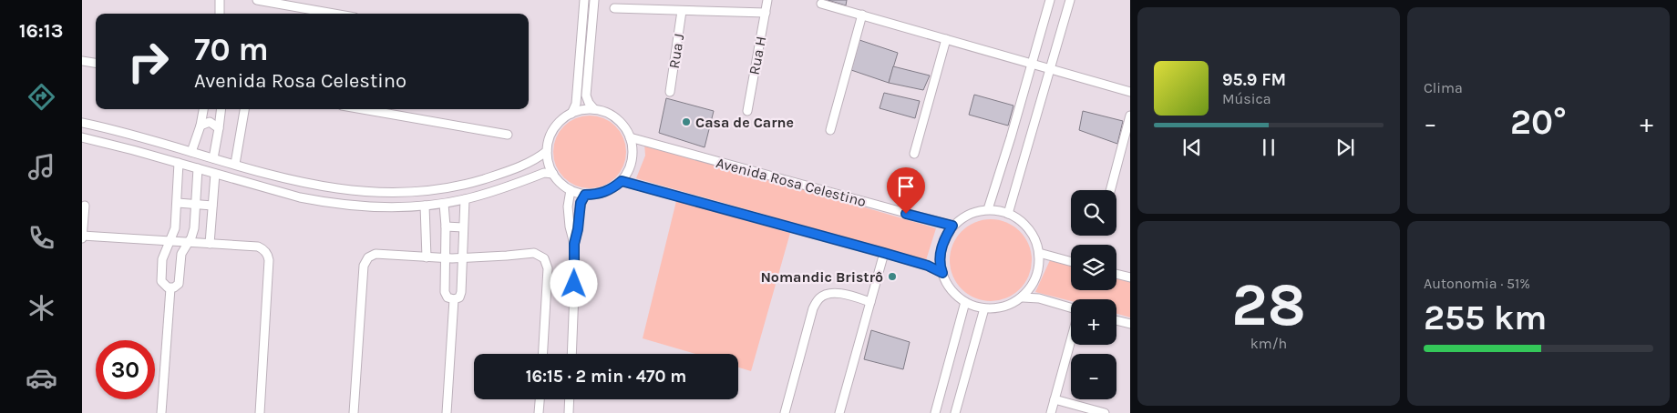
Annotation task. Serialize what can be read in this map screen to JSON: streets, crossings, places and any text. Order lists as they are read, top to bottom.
{
  "streets": {
    "street": ["Rua J", "Rua H", "Avenida Rosa Celestino"]
  },
  "places": ["Casa de Carne", "Nomandic Bristrô"],
  "page": {
    "tabs": "16:13",
    "tile": [
      "Clima",
      ["28", "km/h"],
      ["Autonomia · 51%", "255 km"]
    ],
    "turn": ["70 m", "Avenida Rosa Celestino"],
    "song": ["95.9 FM", "Música"],
    "heat": ["−", "20°", "+"],
    "map_buttons": ["+", "−"],
    "limit": "30",
    "trip": "16:15 · 2 min · 470 m"
  }
}
